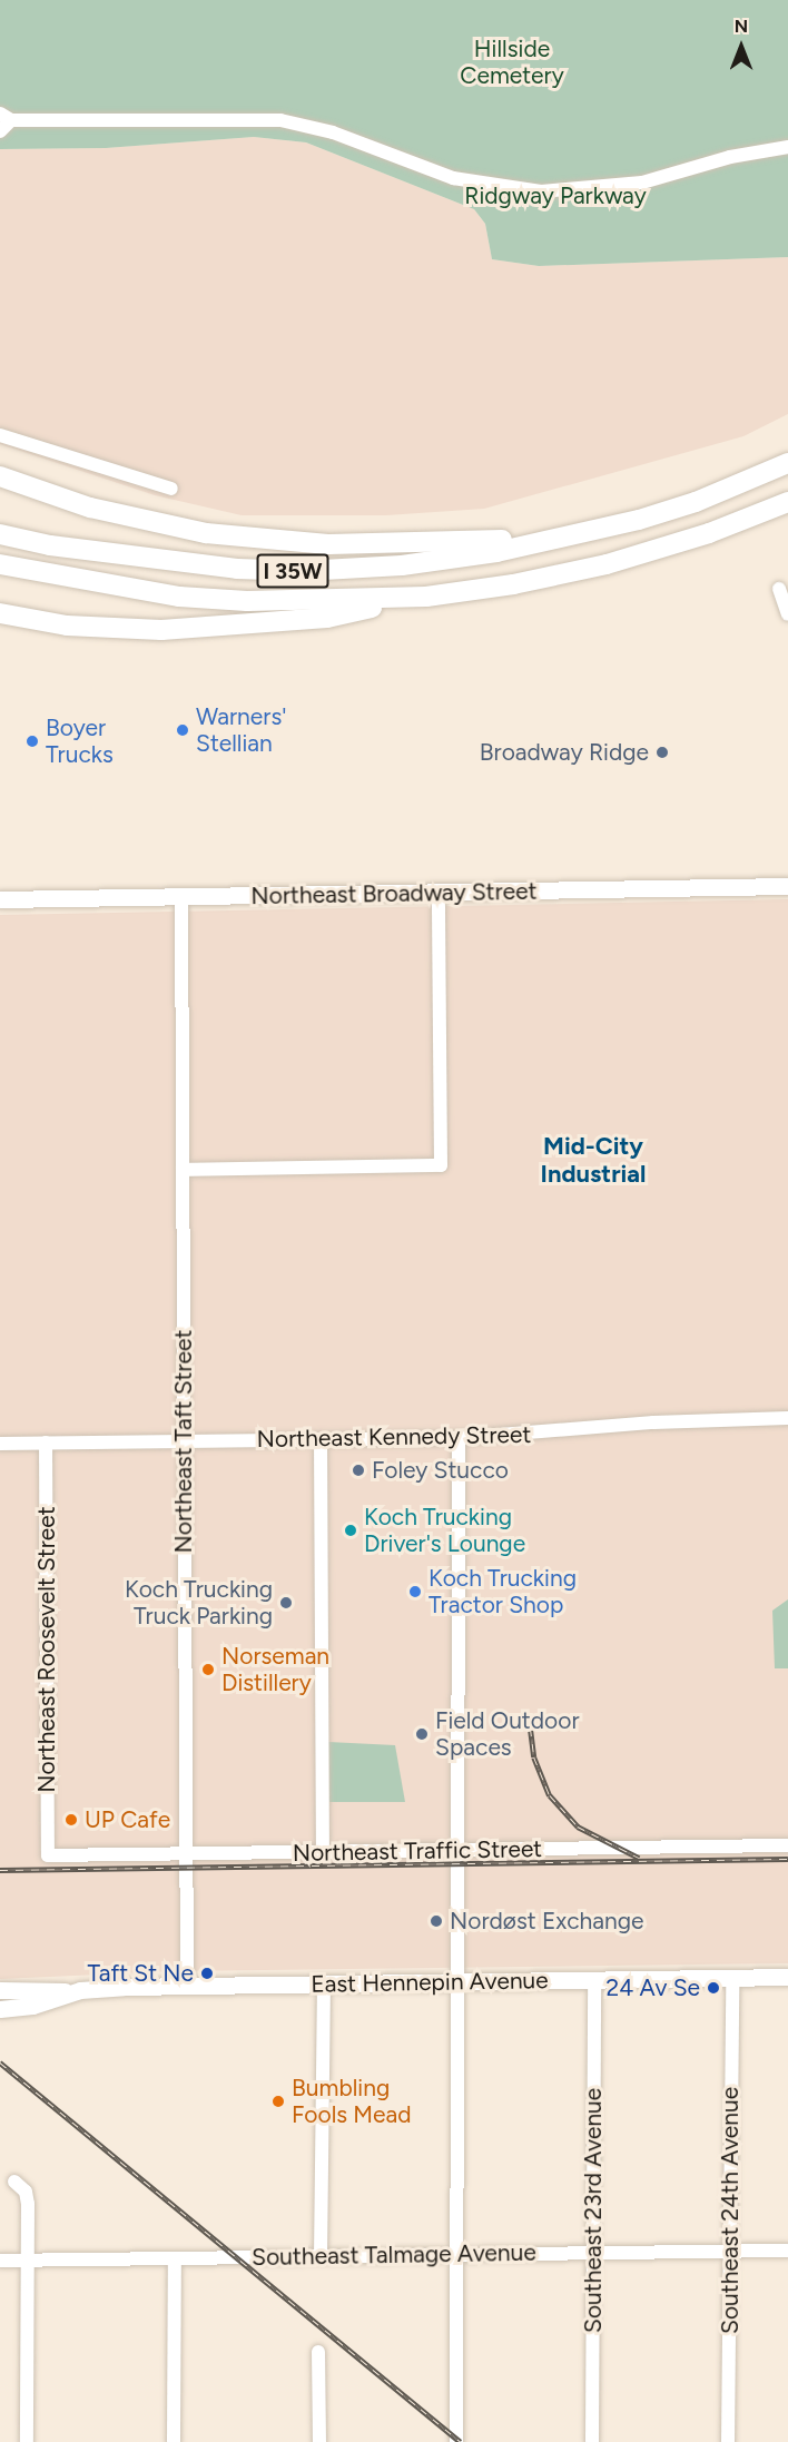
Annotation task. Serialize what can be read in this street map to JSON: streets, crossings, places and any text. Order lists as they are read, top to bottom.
{
  "streets": {
    "highway": ["I 35W"],
    "main road": ["Northeast Broadway Street", "East Hennepin Avenue"],
    "street": [
      "Northeast Kennedy Street",
      "Northeast Taft Street",
      "Northeast Roosevelt Street",
      "Northeast Traffic Street",
      "Southeast 23rd Avenue",
      "Southeast 24th Avenue",
      "Southeast Talmage Avenue"
    ]
  },
  "crossings": [
    ["Northeast Broadway Street", "Northeast Taft Street"],
    ["Northeast Kennedy Street", "Northeast Taft Street"],
    ["Northeast Kennedy Street", "Northeast Roosevelt Street"],
    ["Northeast Taft Street", "Northeast Traffic Street"],
    ["Northeast Taft Street", "East Hennepin Avenue"],
    ["Northeast Roosevelt Street", "Northeast Traffic Street"],
    ["East Hennepin Avenue", "Southeast 23rd Avenue"],
    ["East Hennepin Avenue", "Southeast 24th Avenue"],
    ["Southeast 23rd Avenue", "Southeast Talmage Avenue"],
    ["Southeast 24th Avenue", "Southeast Talmage Avenue"]
  ],
  "districts": ["Mid-City Industrial"],
  "parks": ["Hillside Cemetery", "Ridgway Parkway"],
  "places": [
    "Warners' Stellian",
    "Boyer Trucks",
    "Broadway Ridge",
    "Foley Stucco",
    "Koch Trucking Driver's Lounge",
    "Koch Trucking Tractor Shop",
    "Koch Trucking Truck Parking",
    "Norseman Distillery",
    "Field Outdoor Spaces",
    "UP Cafe",
    "Nordøst Exchange",
    "Taft St Ne",
    "24 Av Se",
    "Bumbling Fools Mead"
  ],
  "north": "top"
}
